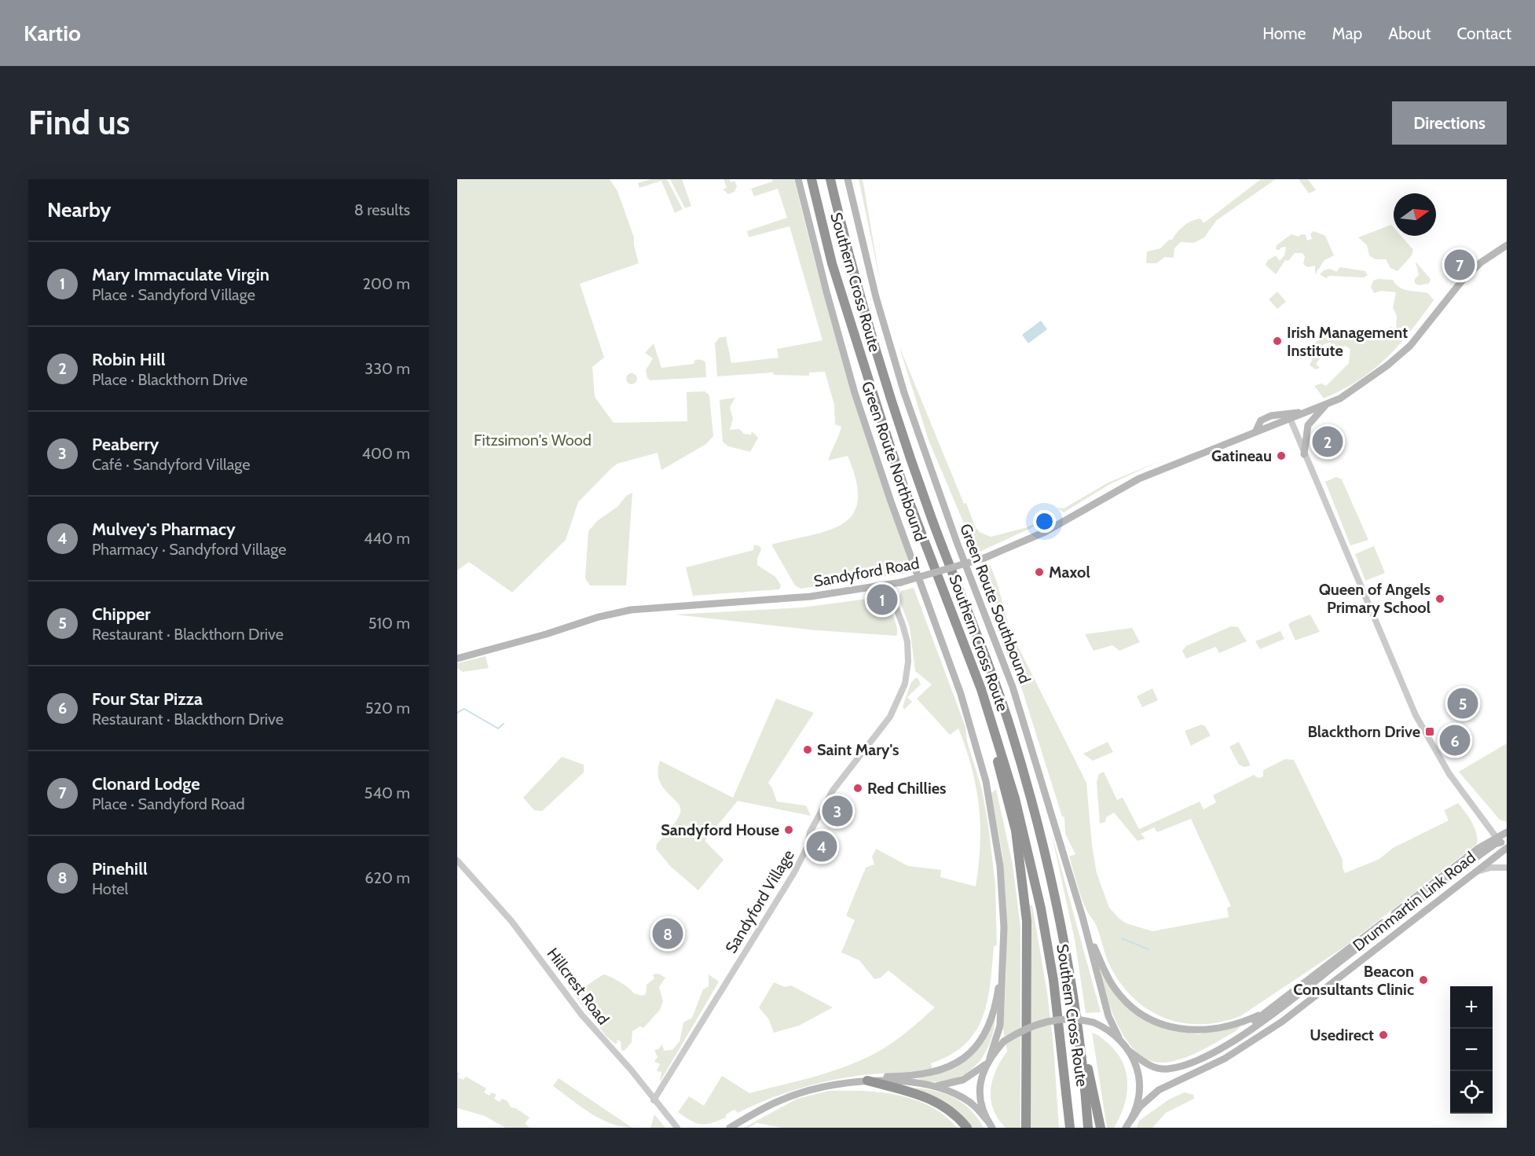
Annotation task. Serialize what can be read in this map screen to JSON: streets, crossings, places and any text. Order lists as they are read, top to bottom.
{
  "streets": {
    "highway": ["Southern Cross Route"],
    "main road": [
      "Green Route Northbound",
      "Sandyford Road",
      "Green Route Southbound",
      "Drummartin Link Road"
    ],
    "street": ["Sandyford Village", "Hillcrest Road"]
  },
  "crossings": [
    ["Sandyford Road", "Sandyford Village"],
    ["Sandyford Village", "Hillcrest Road"]
  ],
  "parks": ["Fitzsimon's Wood"],
  "places": {
    "other": [
      "Irish Management Institute",
      "Gatineau",
      "Maxol",
      "Queen of Angels Primary School",
      "Saint Mary's",
      "Red Chillies",
      "Sandyford House",
      "Beacon Consultants Clinic",
      "Usedirect"
    ],
    "transit": ["Blackthorn Drive"]
  },
  "north": "right",
  "page": {
    "header": "Kartio",
    "nav": [
      "Home",
      "Map",
      "About",
      "Contact"
    ],
    "buttons": "Directions",
    "title": "Find us",
    "heading": ["Nearby", "8 results"],
    "list": [
      {
        "mark": "1",
        "name": "Mary Immaculate Virgin",
        "note": "Place · Sandyford Village",
        "value": "200 m"
      },
      {
        "mark": "2",
        "name": "Robin Hill",
        "note": "Place · Blackthorn Drive",
        "value": "330 m"
      },
      {
        "mark": "3",
        "name": "Peaberry",
        "note": "Café · Sandyford Village",
        "value": "400 m"
      },
      {
        "mark": "4",
        "name": "Mulvey's Pharmacy",
        "note": "Pharmacy · Sandyford Village",
        "value": "440 m"
      },
      {
        "mark": "5",
        "name": "Chipper",
        "note": "Restaurant · Blackthorn Drive",
        "value": "510 m"
      },
      {
        "mark": "6",
        "name": "Four Star Pizza",
        "note": "Restaurant · Blackthorn Drive",
        "value": "520 m"
      },
      {
        "mark": "7",
        "name": "Clonard Lodge",
        "note": "Place · Sandyford Road",
        "value": "540 m"
      },
      {
        "mark": "8",
        "name": "Pinehill",
        "note": "Hotel",
        "value": "620 m"
      }
    ],
    "pins": [
      "7",
      "2",
      "1",
      "5",
      "6",
      "3",
      "4",
      "8"
    ],
    "map_buttons": ["+", "−"]
  }
}
